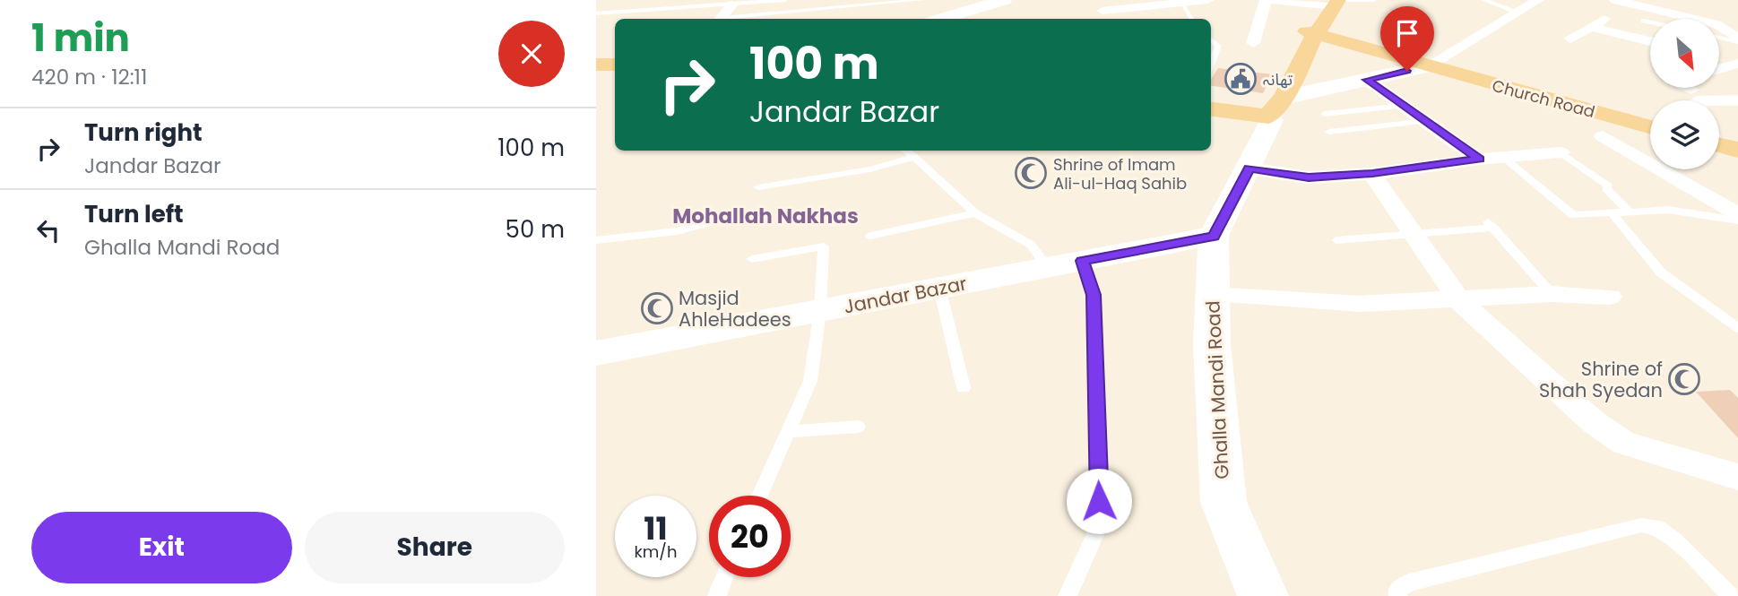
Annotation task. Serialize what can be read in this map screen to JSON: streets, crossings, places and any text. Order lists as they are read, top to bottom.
{
  "streets": {
    "main road": ["Church Road", "Jandar Bazar", "Ghalla Mandi Road"]
  },
  "crossings": [
    ["Church Road", "Ghalla Mandi Road"],
    ["Jandar Bazar", "Ghalla Mandi Road"]
  ],
  "districts": ["Mohallah Nakhas"],
  "places": {
    "public building": ["تھانہ"],
    "mosque": ["Shrine of Imam Ali-ul-Haq Sahib", "Masjid AhleHadees", "Shrine of Shah Syedan"]
  },
  "north": "bottom right",
  "page": {
    "heading": ["1 min", "420 m · 12:11"],
    "turn": ["100 m", "Jandar Bazar"],
    "list": [
      {
        "name": "Turn right",
        "note": "Jandar Bazar",
        "value": "100 m"
      },
      {
        "name": "Turn left",
        "note": "Ghalla Mandi Road",
        "value": "50 m"
      }
    ],
    "speed": "11 km/h",
    "limit": "20",
    "buttons": ["Exit", "Share"]
  }
}
